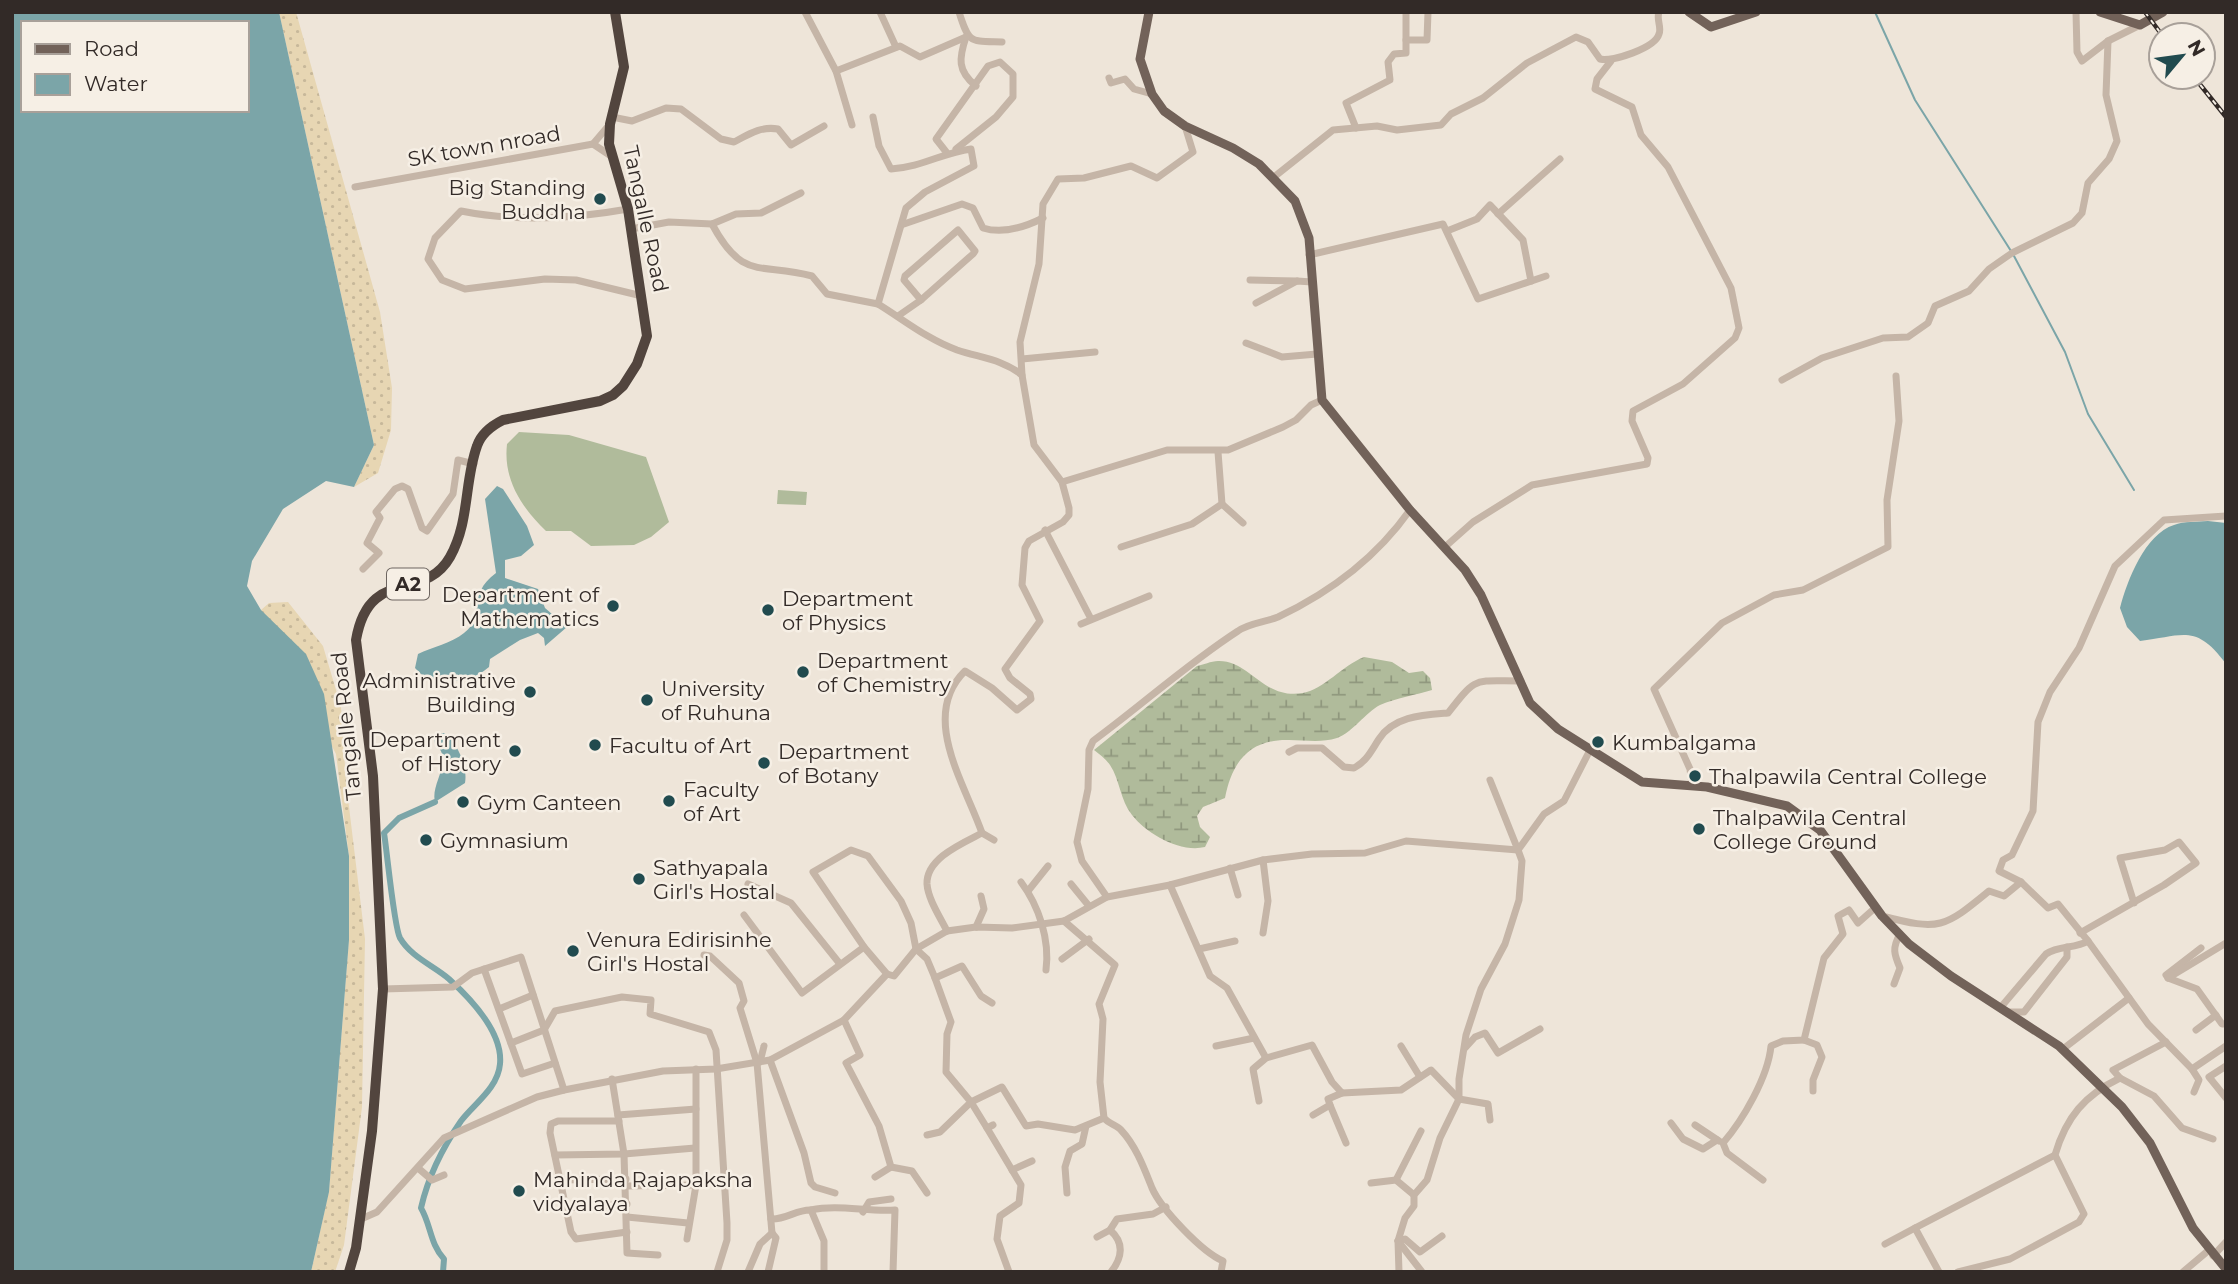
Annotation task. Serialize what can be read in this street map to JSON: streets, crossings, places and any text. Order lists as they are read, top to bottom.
{
  "streets": {
    "highway": ["Tangalle Road", "A2"],
    "street": ["SK town nroad"]
  },
  "crossings": [
    ["SK town nroad", "Tangalle Road"]
  ],
  "places": [
    "Big Standing Buddha",
    "Department of Mathematics",
    "Department of Physics",
    "Department of Chemistry",
    "Administrative Building",
    "University of Ruhuna",
    "Kumbalgama",
    "Facultu of Art",
    "Department of History",
    "Department of Botany",
    "Thalpawila Central College",
    "Faculty of Art",
    "Gym Canteen",
    "Thalpawila Central College Ground",
    "Gymnasium",
    "Sathyapala Girl's Hostal",
    "Venura Edirisinhe Girl's Hostal",
    "Mahinda Rajapaksha vidyalaya"
  ],
  "legend": ["Road", "Water"],
  "north": "top right"
}
